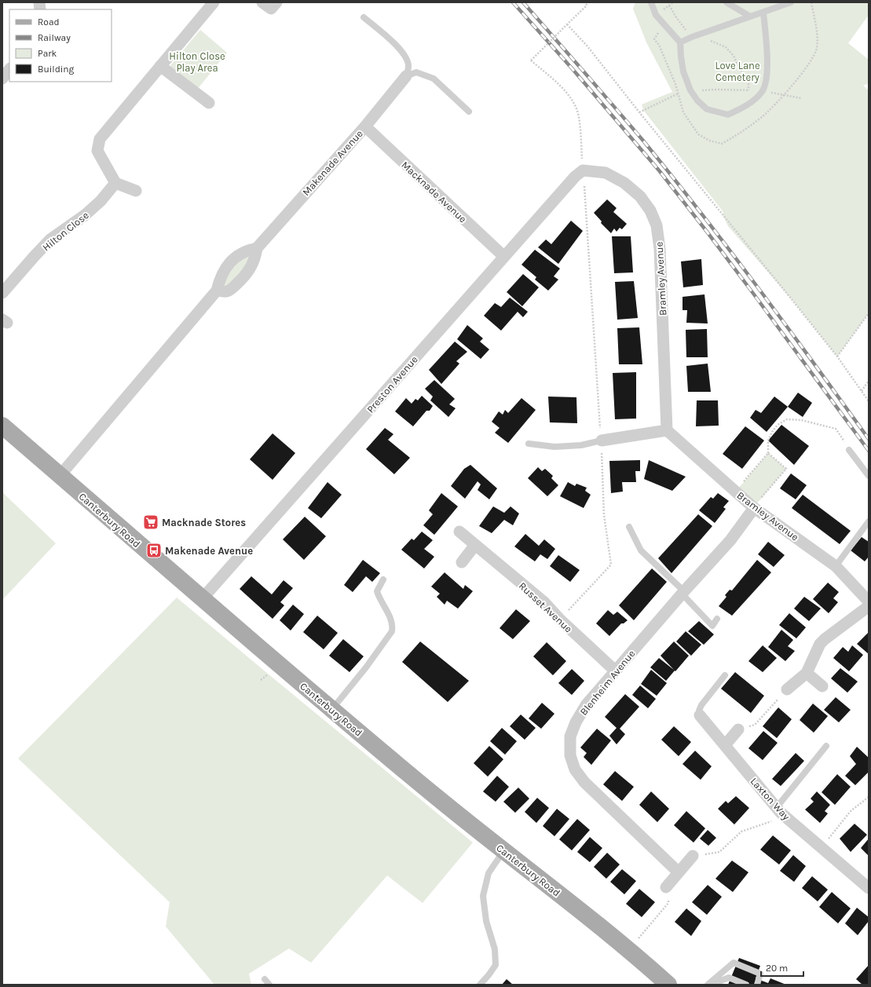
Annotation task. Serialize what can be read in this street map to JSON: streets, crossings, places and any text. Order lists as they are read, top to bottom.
{
  "streets": {
    "main road": ["Canterbury Road"],
    "street": [
      "Makenade Avenue",
      "Macknade Avenue",
      "Hilton Close",
      "Bramley Avenue",
      "Preston Avenue",
      "Russet Avenue",
      "Blenheim Avenue",
      "Laxton Way"
    ]
  },
  "crossings": [
    ["Makenade Avenue", "Macknade Avenue"],
    ["Makenade Avenue", "Canterbury Road"],
    ["Macknade Avenue", "Preston Avenue"],
    ["Bramley Avenue", "Preston Avenue"],
    ["Bramley Avenue", "Blenheim Avenue"],
    ["Preston Avenue", "Canterbury Road"],
    ["Russet Avenue", "Blenheim Avenue"]
  ],
  "parks": ["Hilton Close Play Area", "Love Lane Cemetery"],
  "places": {
    "supermarket": ["Macknade Stores"],
    "bus stop": ["Makenade Avenue"]
  },
  "legend": [
    "Road",
    "Railway",
    "Park",
    "Building"
  ],
  "scale_bar": "20 m"
}
